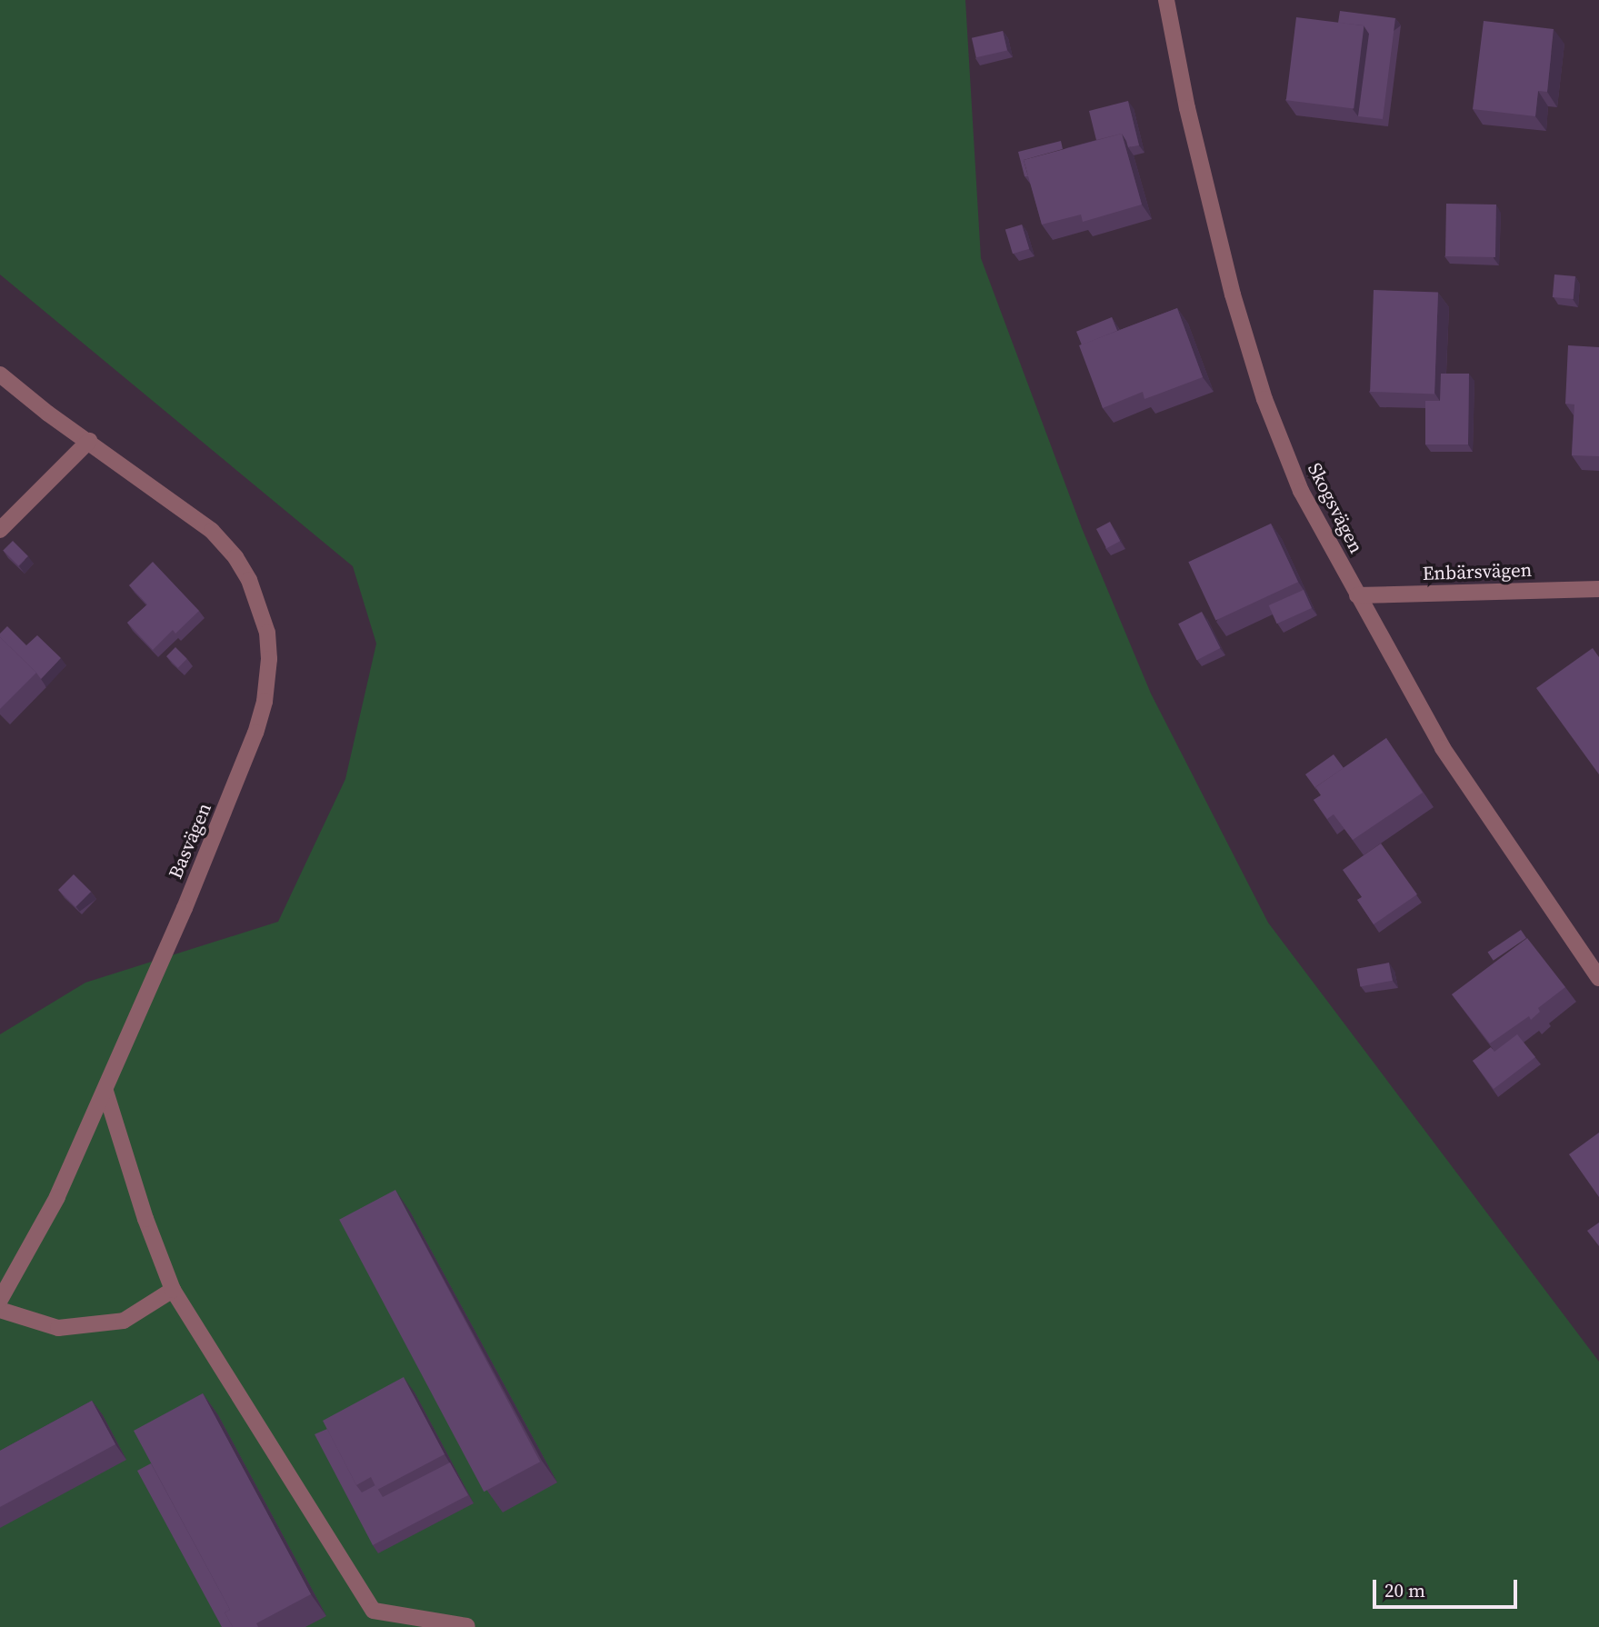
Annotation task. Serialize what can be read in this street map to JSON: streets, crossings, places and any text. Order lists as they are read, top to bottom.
{
  "streets": {
    "street": ["Skogsvägen", "Enbärsvägen", "Basvägen"]
  },
  "crossings": [
    ["Skogsvägen", "Enbärsvägen"]
  ],
  "scale_bar": "20 m"
}
